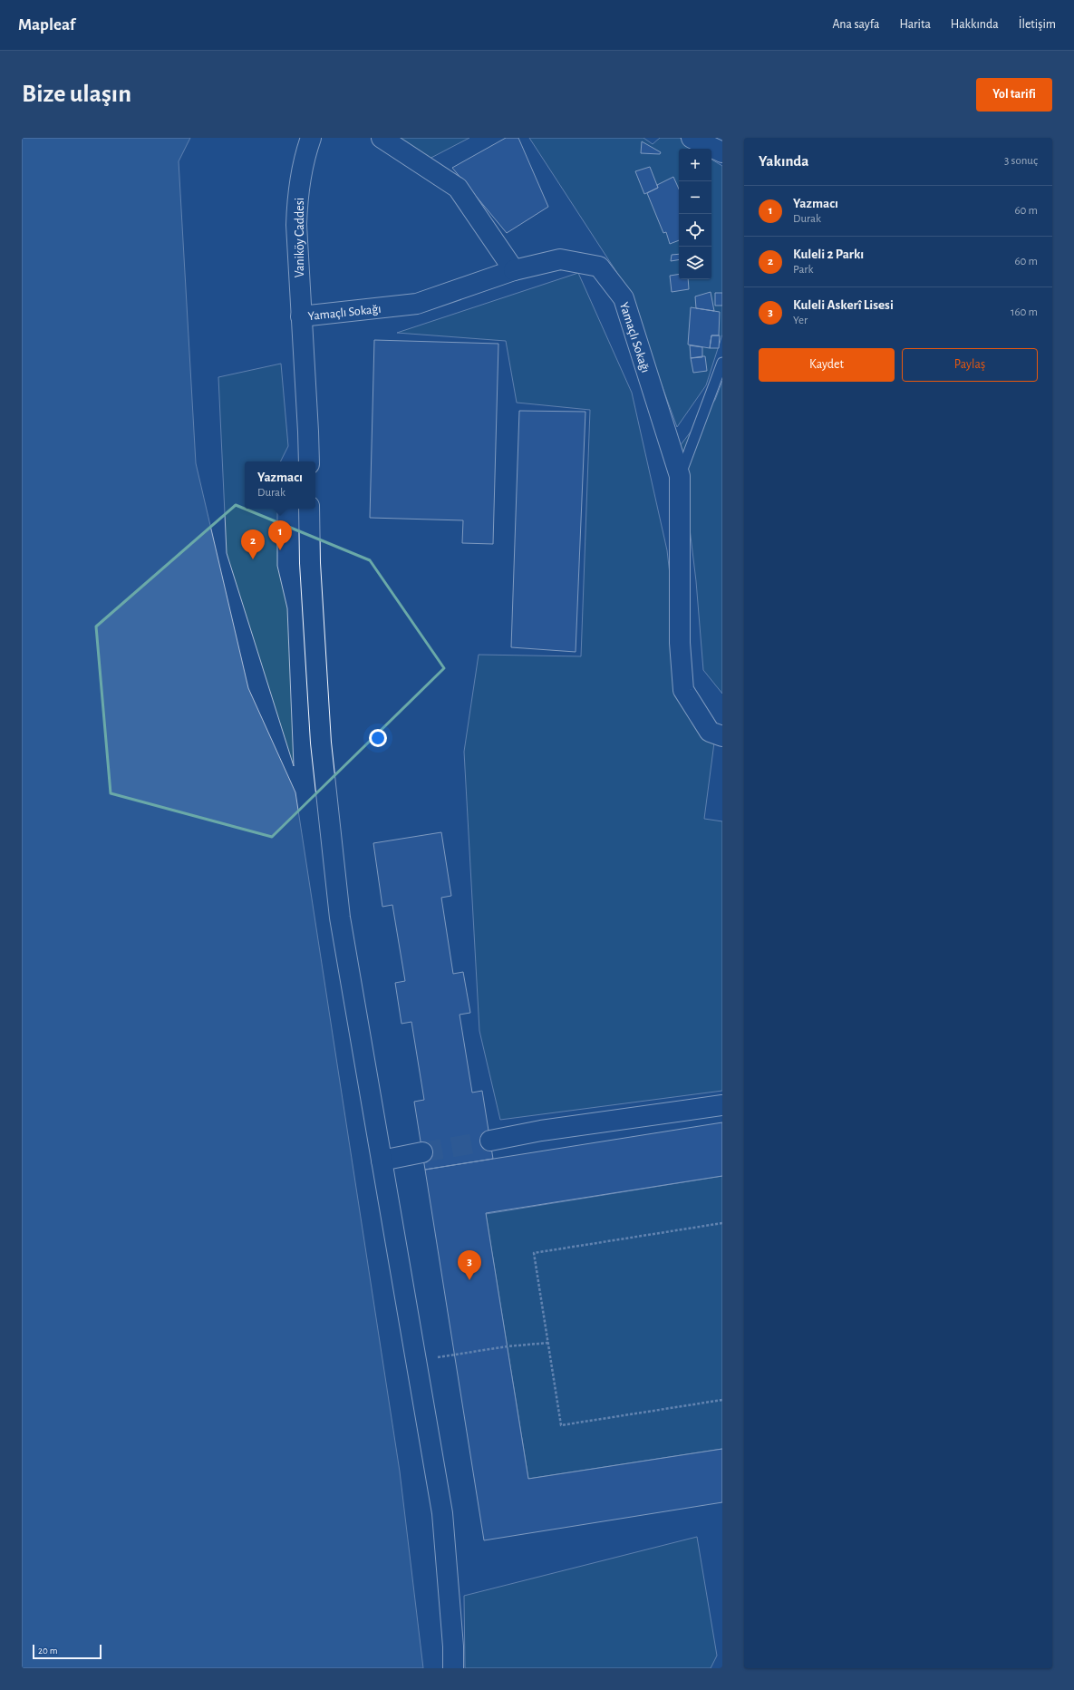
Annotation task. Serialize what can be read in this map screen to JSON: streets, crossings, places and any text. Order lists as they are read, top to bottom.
{
  "streets": {
    "main road": ["Vaniköy Caddesi", "Yamaçlı Sokağı"]
  },
  "crossings": [
    ["Vaniköy Caddesi", "Yamaçlı Sokağı"]
  ],
  "scale_bar": "20 m",
  "page": {
    "header": "Mapleaf",
    "nav": [
      "Ana sayfa",
      "Harita",
      "Hakkında",
      "İletişim"
    ],
    "buttons": [
      "Yol tarifi",
      ["Kaydet", "Paylaş"]
    ],
    "title": "Bize ulaşın",
    "heading": ["Yakında", "3 sonuç"],
    "map_buttons": ["+", "−"],
    "list": [
      {
        "mark": "1",
        "name": "Yazmacı",
        "note": "Durak",
        "value": "60 m"
      },
      {
        "mark": "2",
        "name": "Kuleli 2 Parkı",
        "note": "Park",
        "value": "60 m"
      },
      {
        "mark": "3",
        "name": "Kuleli Askerî Lisesi",
        "note": "Yer",
        "value": "160 m"
      }
    ],
    "popup": ["Yazmacı", "Durak"],
    "pins": ["1", "2", "3"],
    "scale": "20 m"
  }
}
